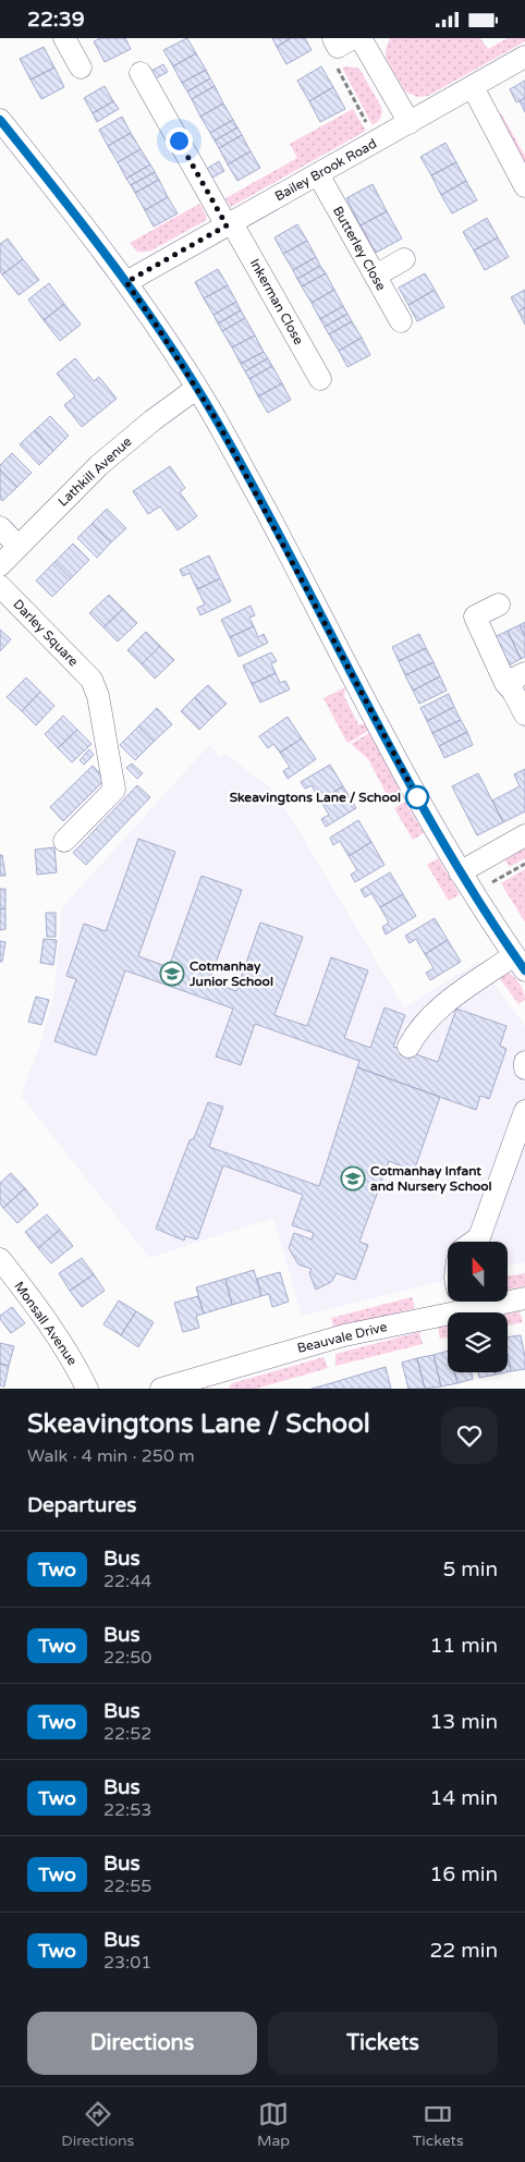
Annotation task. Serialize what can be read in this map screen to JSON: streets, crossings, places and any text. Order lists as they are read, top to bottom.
{
  "streets": {
    "street": [
      "Bailey Brook Road",
      "Butterley Close",
      "Inkerman Close",
      "Lathkill Avenue",
      "Darley Square",
      "Monsall Avenue",
      "Beauvale Drive"
    ]
  },
  "crossings": [
    ["Bailey Brook Road", "Butterley Close"],
    ["Bailey Brook Road", "Inkerman Close"]
  ],
  "places": {
    "other": ["Skeavingtons Lane / School"],
    "school or university": ["Cotmanhay Junior School", "Cotmanhay Infant and Nursery School"]
  },
  "lines": ["bus line Two"],
  "north": "top",
  "page": {
    "status": "22:39",
    "heading": [
      ["Skeavingtons Lane / School", "Walk · 4 min · 250 m"],
      "Departures"
    ],
    "list": [
      {
        "mark": "Two",
        "name": "Bus",
        "note": "22:44",
        "value": "5 min"
      },
      {
        "mark": "Two",
        "name": "Bus",
        "note": "22:50",
        "value": "11 min"
      },
      {
        "mark": "Two",
        "name": "Bus",
        "note": "22:52",
        "value": "13 min"
      },
      {
        "mark": "Two",
        "name": "Bus",
        "note": "22:53",
        "value": "14 min"
      },
      {
        "mark": "Two",
        "name": "Bus",
        "note": "22:55",
        "value": "16 min"
      },
      {
        "mark": "Two",
        "name": "Bus",
        "note": "23:01",
        "value": "22 min"
      }
    ],
    "buttons": ["Directions", "Tickets"],
    "tabs": ["Directions", "Map", "Tickets"]
  }
}
